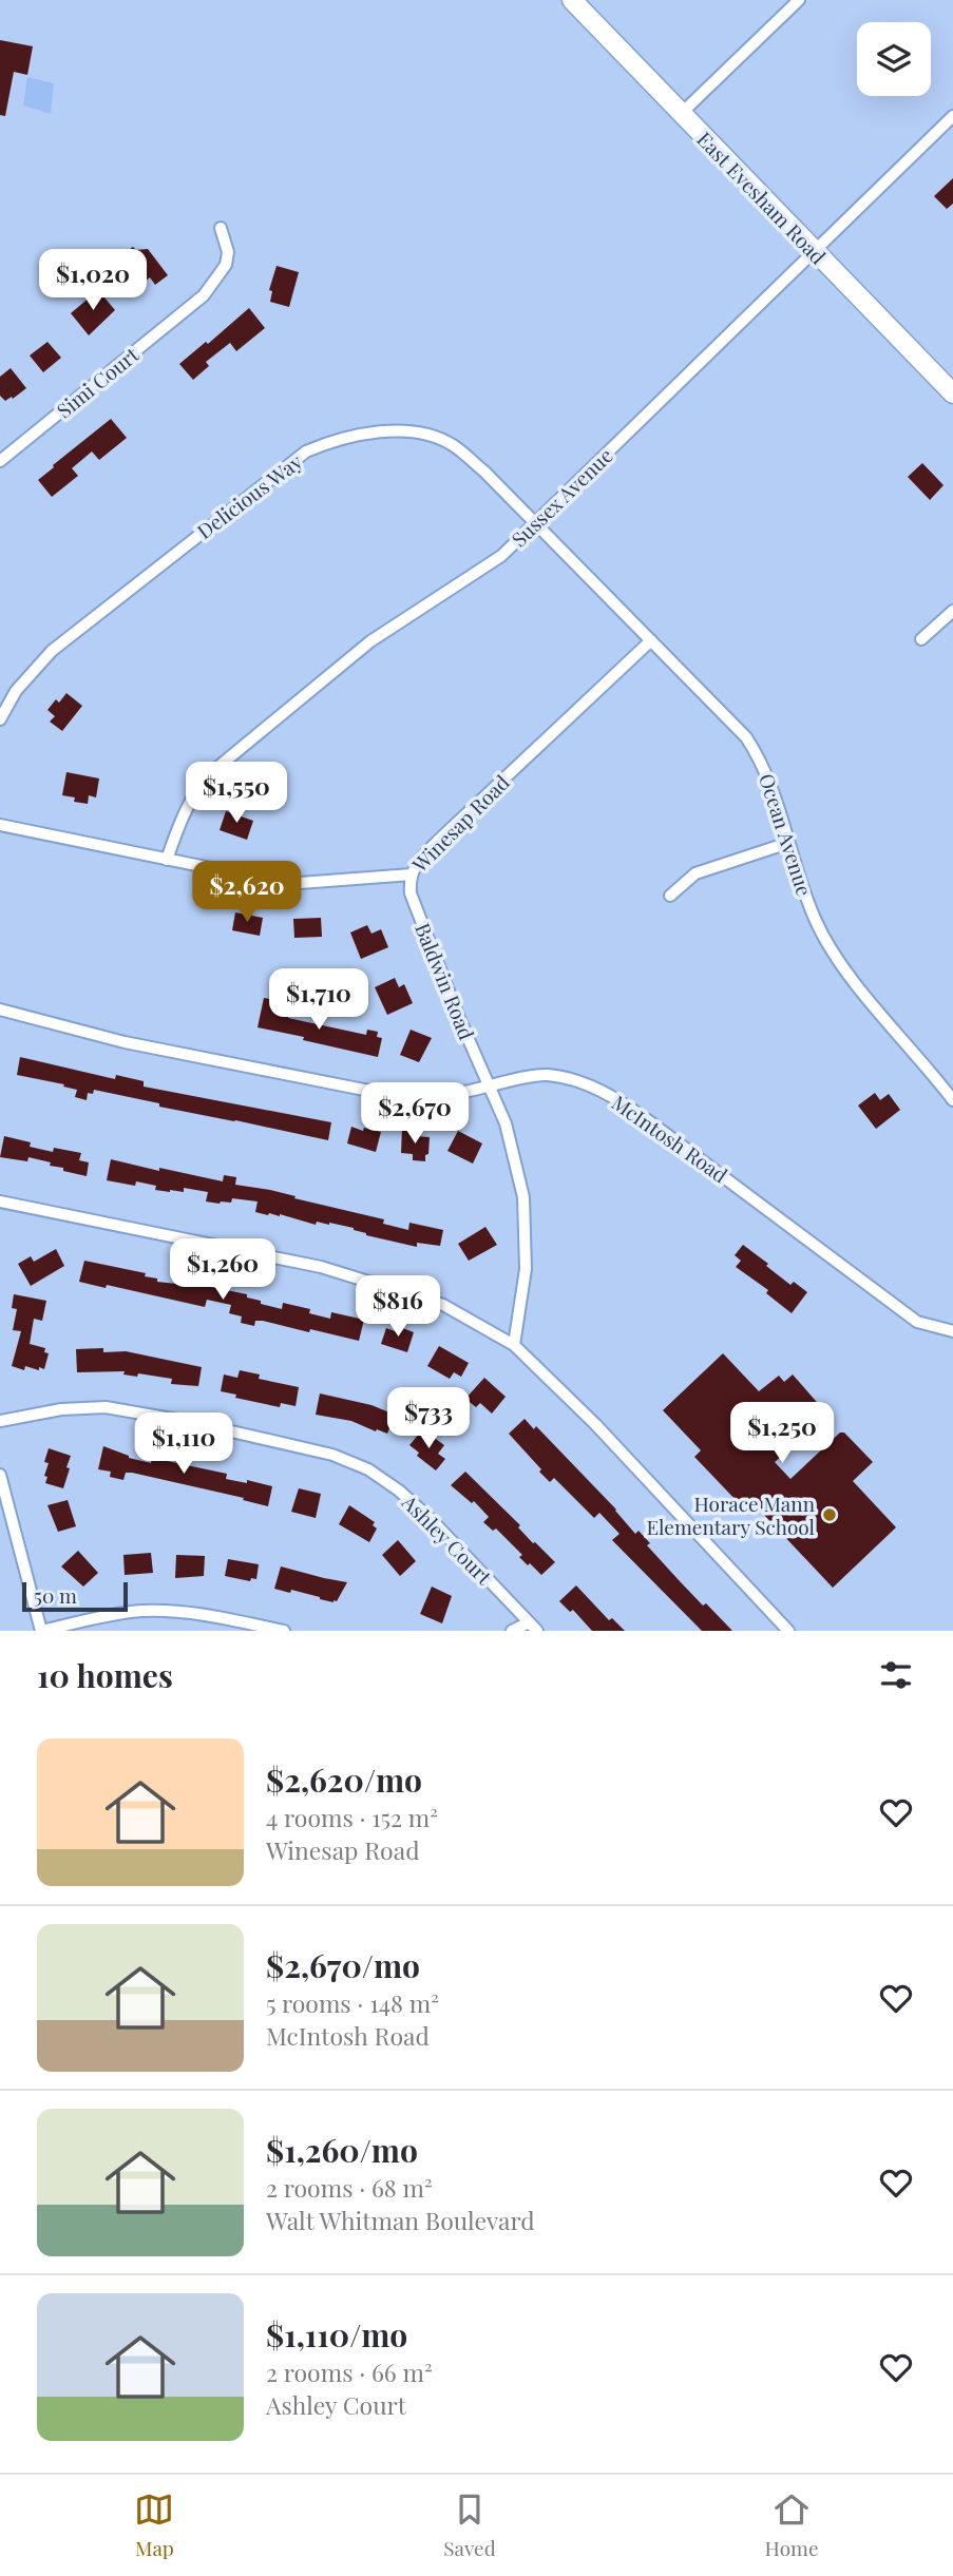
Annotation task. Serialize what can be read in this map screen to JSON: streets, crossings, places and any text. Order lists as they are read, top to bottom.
{
  "streets": {
    "main road": ["East Evesham Road"],
    "street": [
      "Simi Court",
      "Delicious Way",
      "Sussex Avenue",
      "Winesap Road",
      "Ocean Avenue",
      "Baldwin Road",
      "McIntosh Road",
      "Ashley Court"
    ]
  },
  "crossings": [
    ["East Evesham Road", "Sussex Avenue"],
    ["Delicious Way", "Sussex Avenue"],
    ["Delicious Way", "Ocean Avenue"],
    ["Sussex Avenue", "Winesap Road"],
    ["Sussex Avenue", "Ocean Avenue"],
    ["Winesap Road", "Ocean Avenue"],
    ["Winesap Road", "Baldwin Road"],
    ["Baldwin Road", "McIntosh Road"]
  ],
  "places": ["Horace Mann Elementary School"],
  "scale_bar": "50 m",
  "page": {
    "price": [
      "$1,020",
      "$1,550",
      "$2,620",
      "$1,710",
      "$2,670",
      "$1,260",
      "$816",
      "$733",
      "$1,250",
      "$1,110"
    ],
    "scale": "50 m",
    "heading": "10 homes",
    "list": [
      {
        "name": "$2,620/mo",
        "note": "4 rooms · 152 m² · Winesap Road"
      },
      {
        "name": "$2,670/mo",
        "note": "5 rooms · 148 m² · McIntosh Road"
      },
      {
        "name": "$1,260/mo",
        "note": "2 rooms · 68 m² · Walt Whitman Boulevard"
      },
      {
        "name": "$1,110/mo",
        "note": "2 rooms · 66 m² · Ashley Court"
      }
    ],
    "tabs": ["Map", "Saved", "Home"]
  }
}
